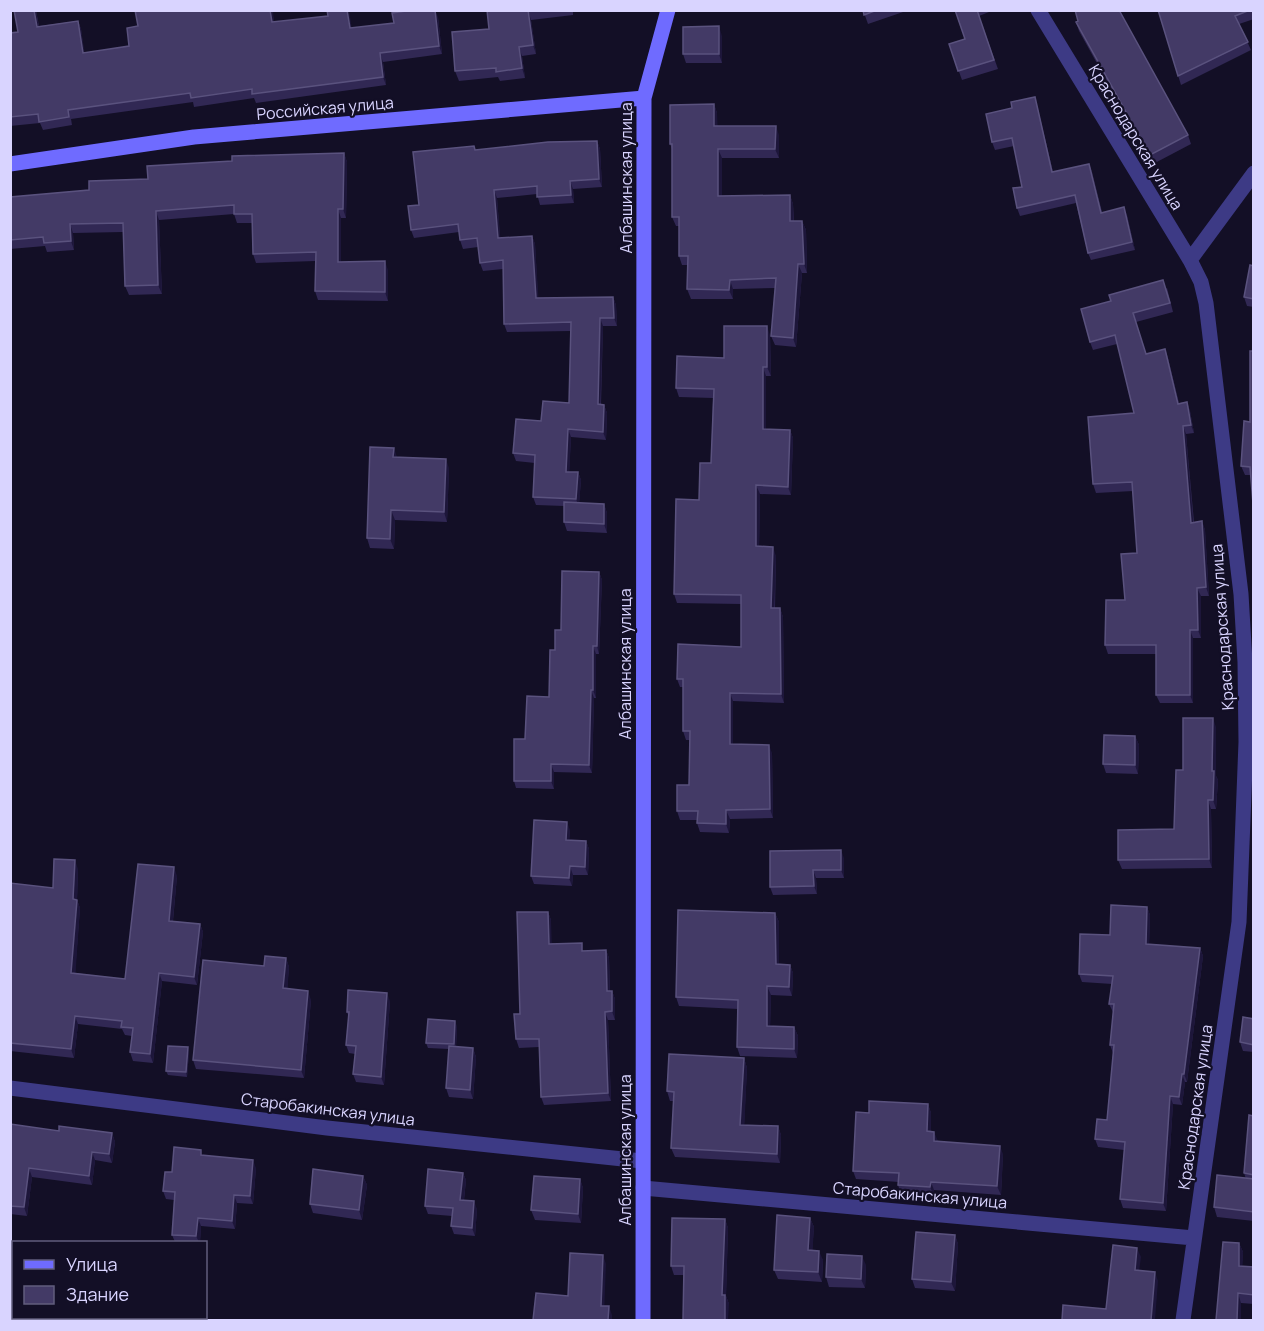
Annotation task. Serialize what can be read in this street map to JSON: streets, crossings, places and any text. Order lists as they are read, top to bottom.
{
  "streets": {
    "street": [
      "Российская улица",
      "Краснодарская улица",
      "Албашинская улица",
      "Старобакинская улица"
    ]
  },
  "crossings": [
    ["Российская улица", "Албашинская улица"],
    ["Краснодарская улица", "Старобакинская улица"],
    ["Албашинская улица", "Старобакинская улица"]
  ],
  "legend": ["Улица", "Здание"]
}
